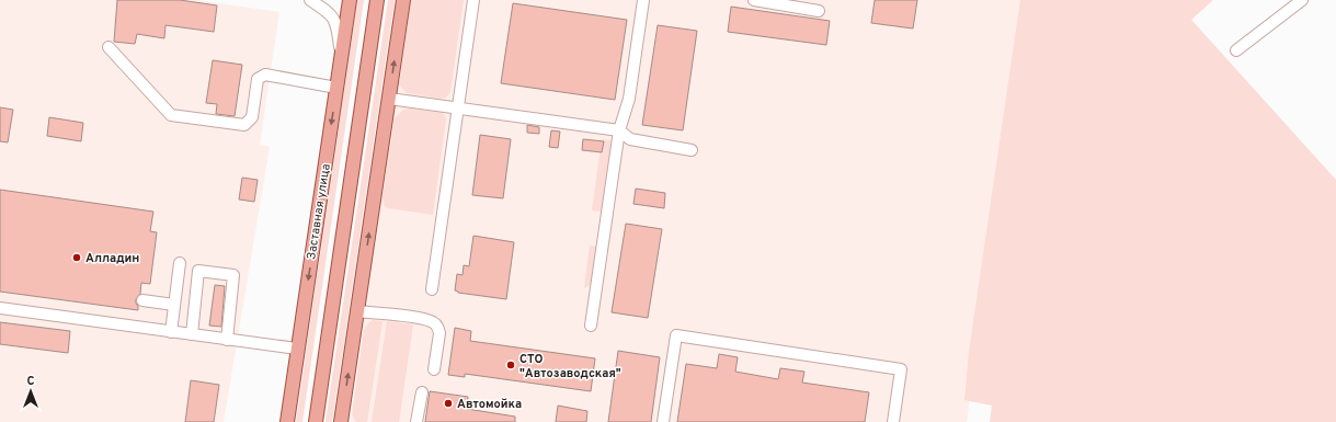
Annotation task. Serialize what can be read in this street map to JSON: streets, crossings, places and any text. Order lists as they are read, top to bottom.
{
  "streets": {
    "main road": ["Заставная улица"]
  },
  "places": ["Алладин", "СТО \"Автозаводская\"", "Автомойка"],
  "north": "top"
}
